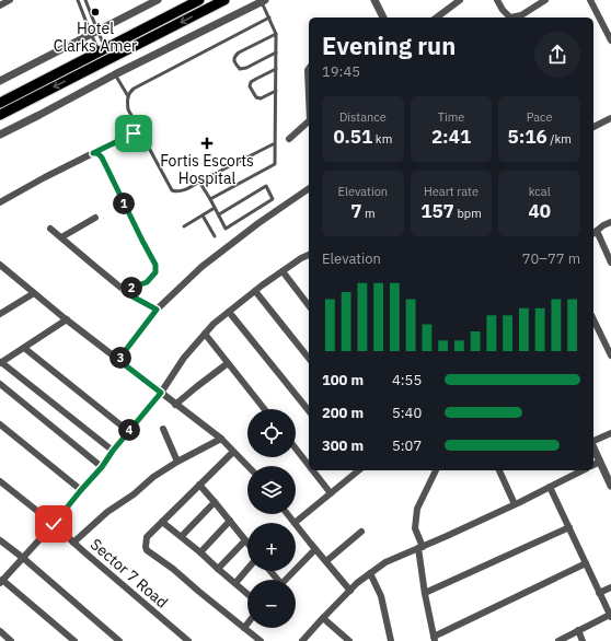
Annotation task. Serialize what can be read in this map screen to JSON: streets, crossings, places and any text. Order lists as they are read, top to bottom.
{
  "streets": {
    "street": ["Sector 7 Road"]
  },
  "places": {
    "other": ["Hotel Clarks Amer"],
    "health": ["Fortis Escorts Hospital"]
  },
  "page": {
    "heading": ["Evening run", "19:45"],
    "stats": [
      ["Distance", "0.51 km"],
      ["Time", "2:41"],
      ["Pace", "5:16 /km"],
      ["Elevation", "7 m"],
      ["Heart rate", "157 bpm"],
      ["kcal", "40"]
    ],
    "pins": [
      "1",
      "2",
      "3",
      "4"
    ],
    "chart": ["Elevation", "70–77 m"],
    "list": [
      {
        "name": "100 m",
        "note": "4:55"
      },
      {
        "name": "200 m",
        "note": "5:40"
      },
      {
        "name": "300 m",
        "note": "5:07"
      }
    ],
    "map_buttons": ["+", "−"]
  }
}
